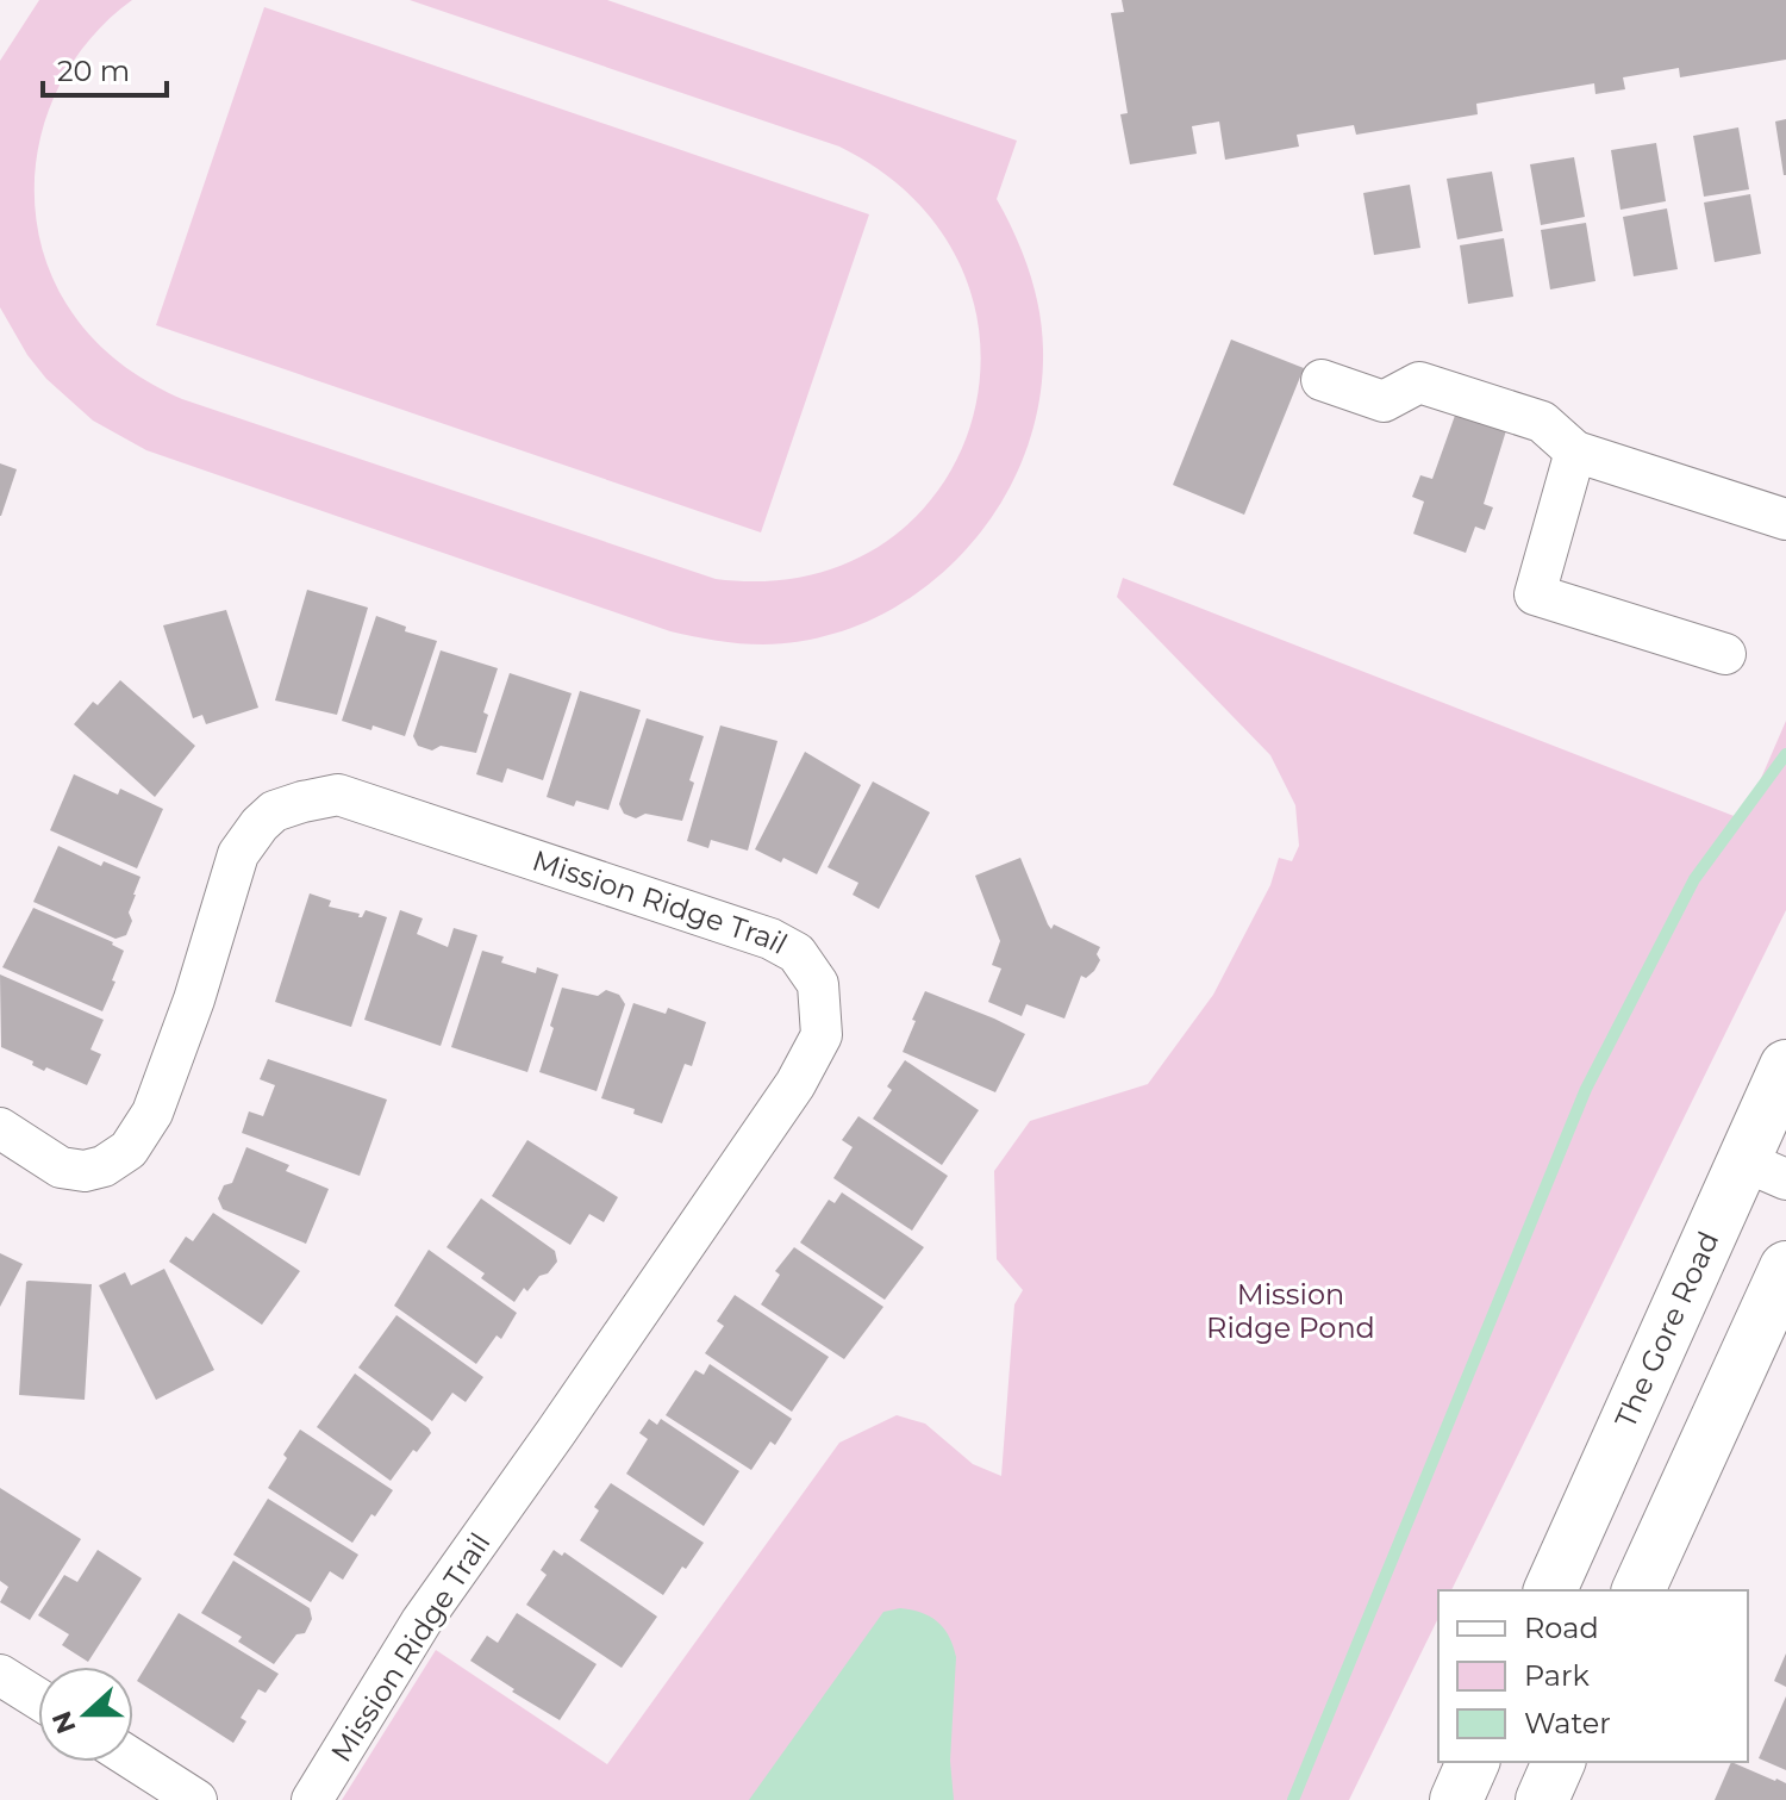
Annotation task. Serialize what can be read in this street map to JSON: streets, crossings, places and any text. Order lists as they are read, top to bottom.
{
  "streets": {
    "main road": ["The Gore Road"],
    "street": ["Mission Ridge Trail"]
  },
  "parks": ["Mission Ridge Pond"],
  "legend": ["Road", "Park", "Water"],
  "scale_bar": "20 m",
  "north": "left"
}
